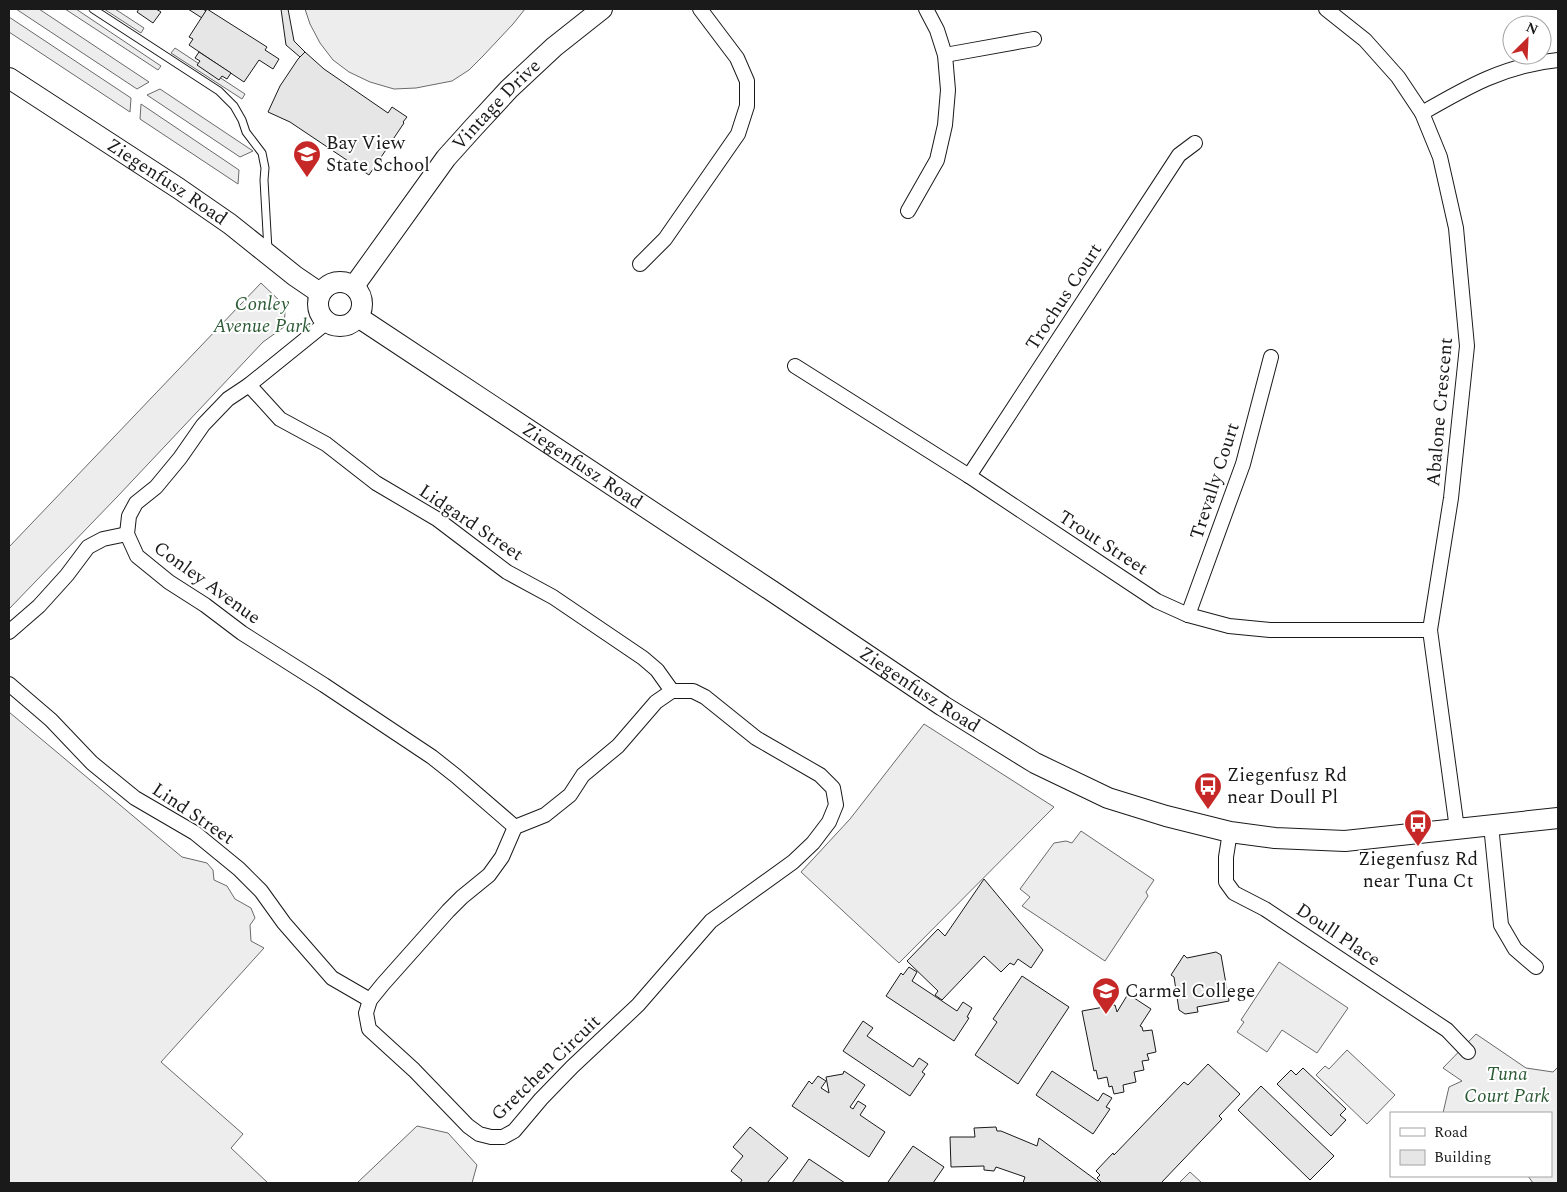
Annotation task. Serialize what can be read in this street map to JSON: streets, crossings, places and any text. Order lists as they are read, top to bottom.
{
  "streets": {
    "street": [
      "Vintage Drive",
      "Ziegenfusz Road",
      "Trochus Court",
      "Abalone Crescent",
      "Trevally Court",
      "Lidgard Street",
      "Trout Street",
      "Conley Avenue",
      "Lind Street",
      "Doull Place",
      "Gretchen Circuit"
    ]
  },
  "crossings": [
    ["Vintage Drive", "Ziegenfusz Road"],
    ["Ziegenfusz Road", "Abalone Crescent"],
    ["Ziegenfusz Road", "Doull Place"],
    ["Trochus Court", "Trout Street"],
    ["Abalone Crescent", "Trout Street"],
    ["Trevally Court", "Trout Street"],
    ["Lidgard Street", "Gretchen Circuit"],
    ["Lind Street", "Gretchen Circuit"]
  ],
  "parks": ["Conley Avenue Park", "Tuna Court Park"],
  "places": {
    "school or university": ["Bay View State School", "Carmel College"],
    "bus stop": ["Ziegenfusz Rd near Doull Pl", "Ziegenfusz Rd near Tuna Ct"]
  },
  "legend": ["Road", "Building"],
  "north": "top right"
}
